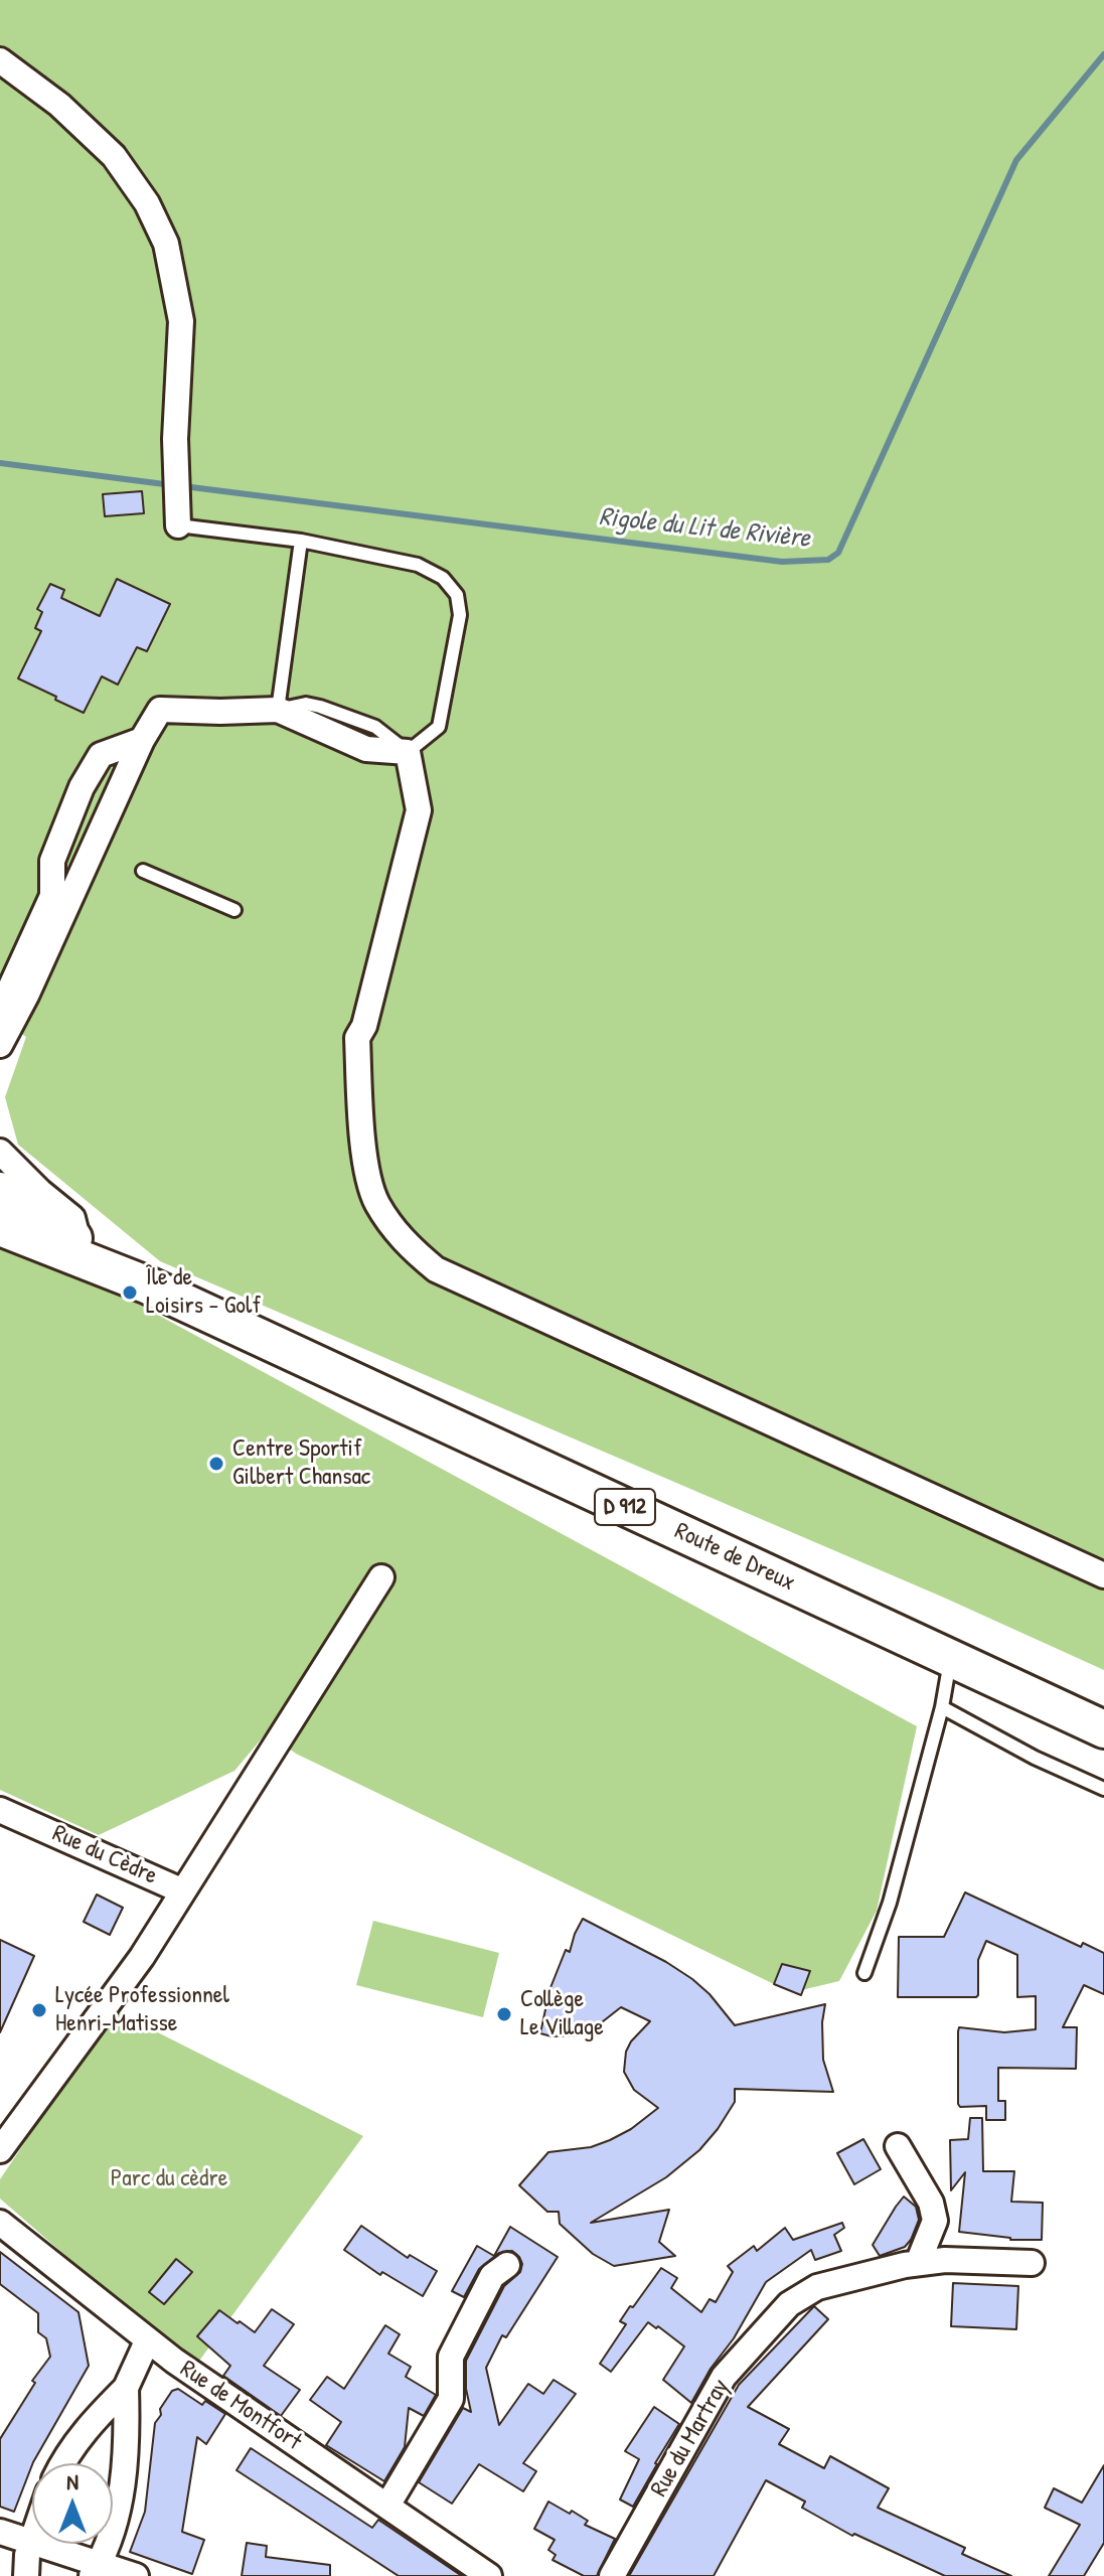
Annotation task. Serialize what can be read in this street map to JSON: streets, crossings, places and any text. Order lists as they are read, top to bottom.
{
  "streets": {
    "main road": ["D 912", "Route de Dreux"],
    "street": ["Rue du Cèdre", "Rue de Montfort", "Rue du Martray"]
  },
  "water": ["Rigole du Lit de Rivière"],
  "parks": ["Parc du cèdre"],
  "places": [
    "Île de Loisirs - Golf",
    "Centre Sportif Gilbert Chansac",
    "Lycée Professionnel Henri-Matisse",
    "Collège Le Village"
  ],
  "north": "top"
}
